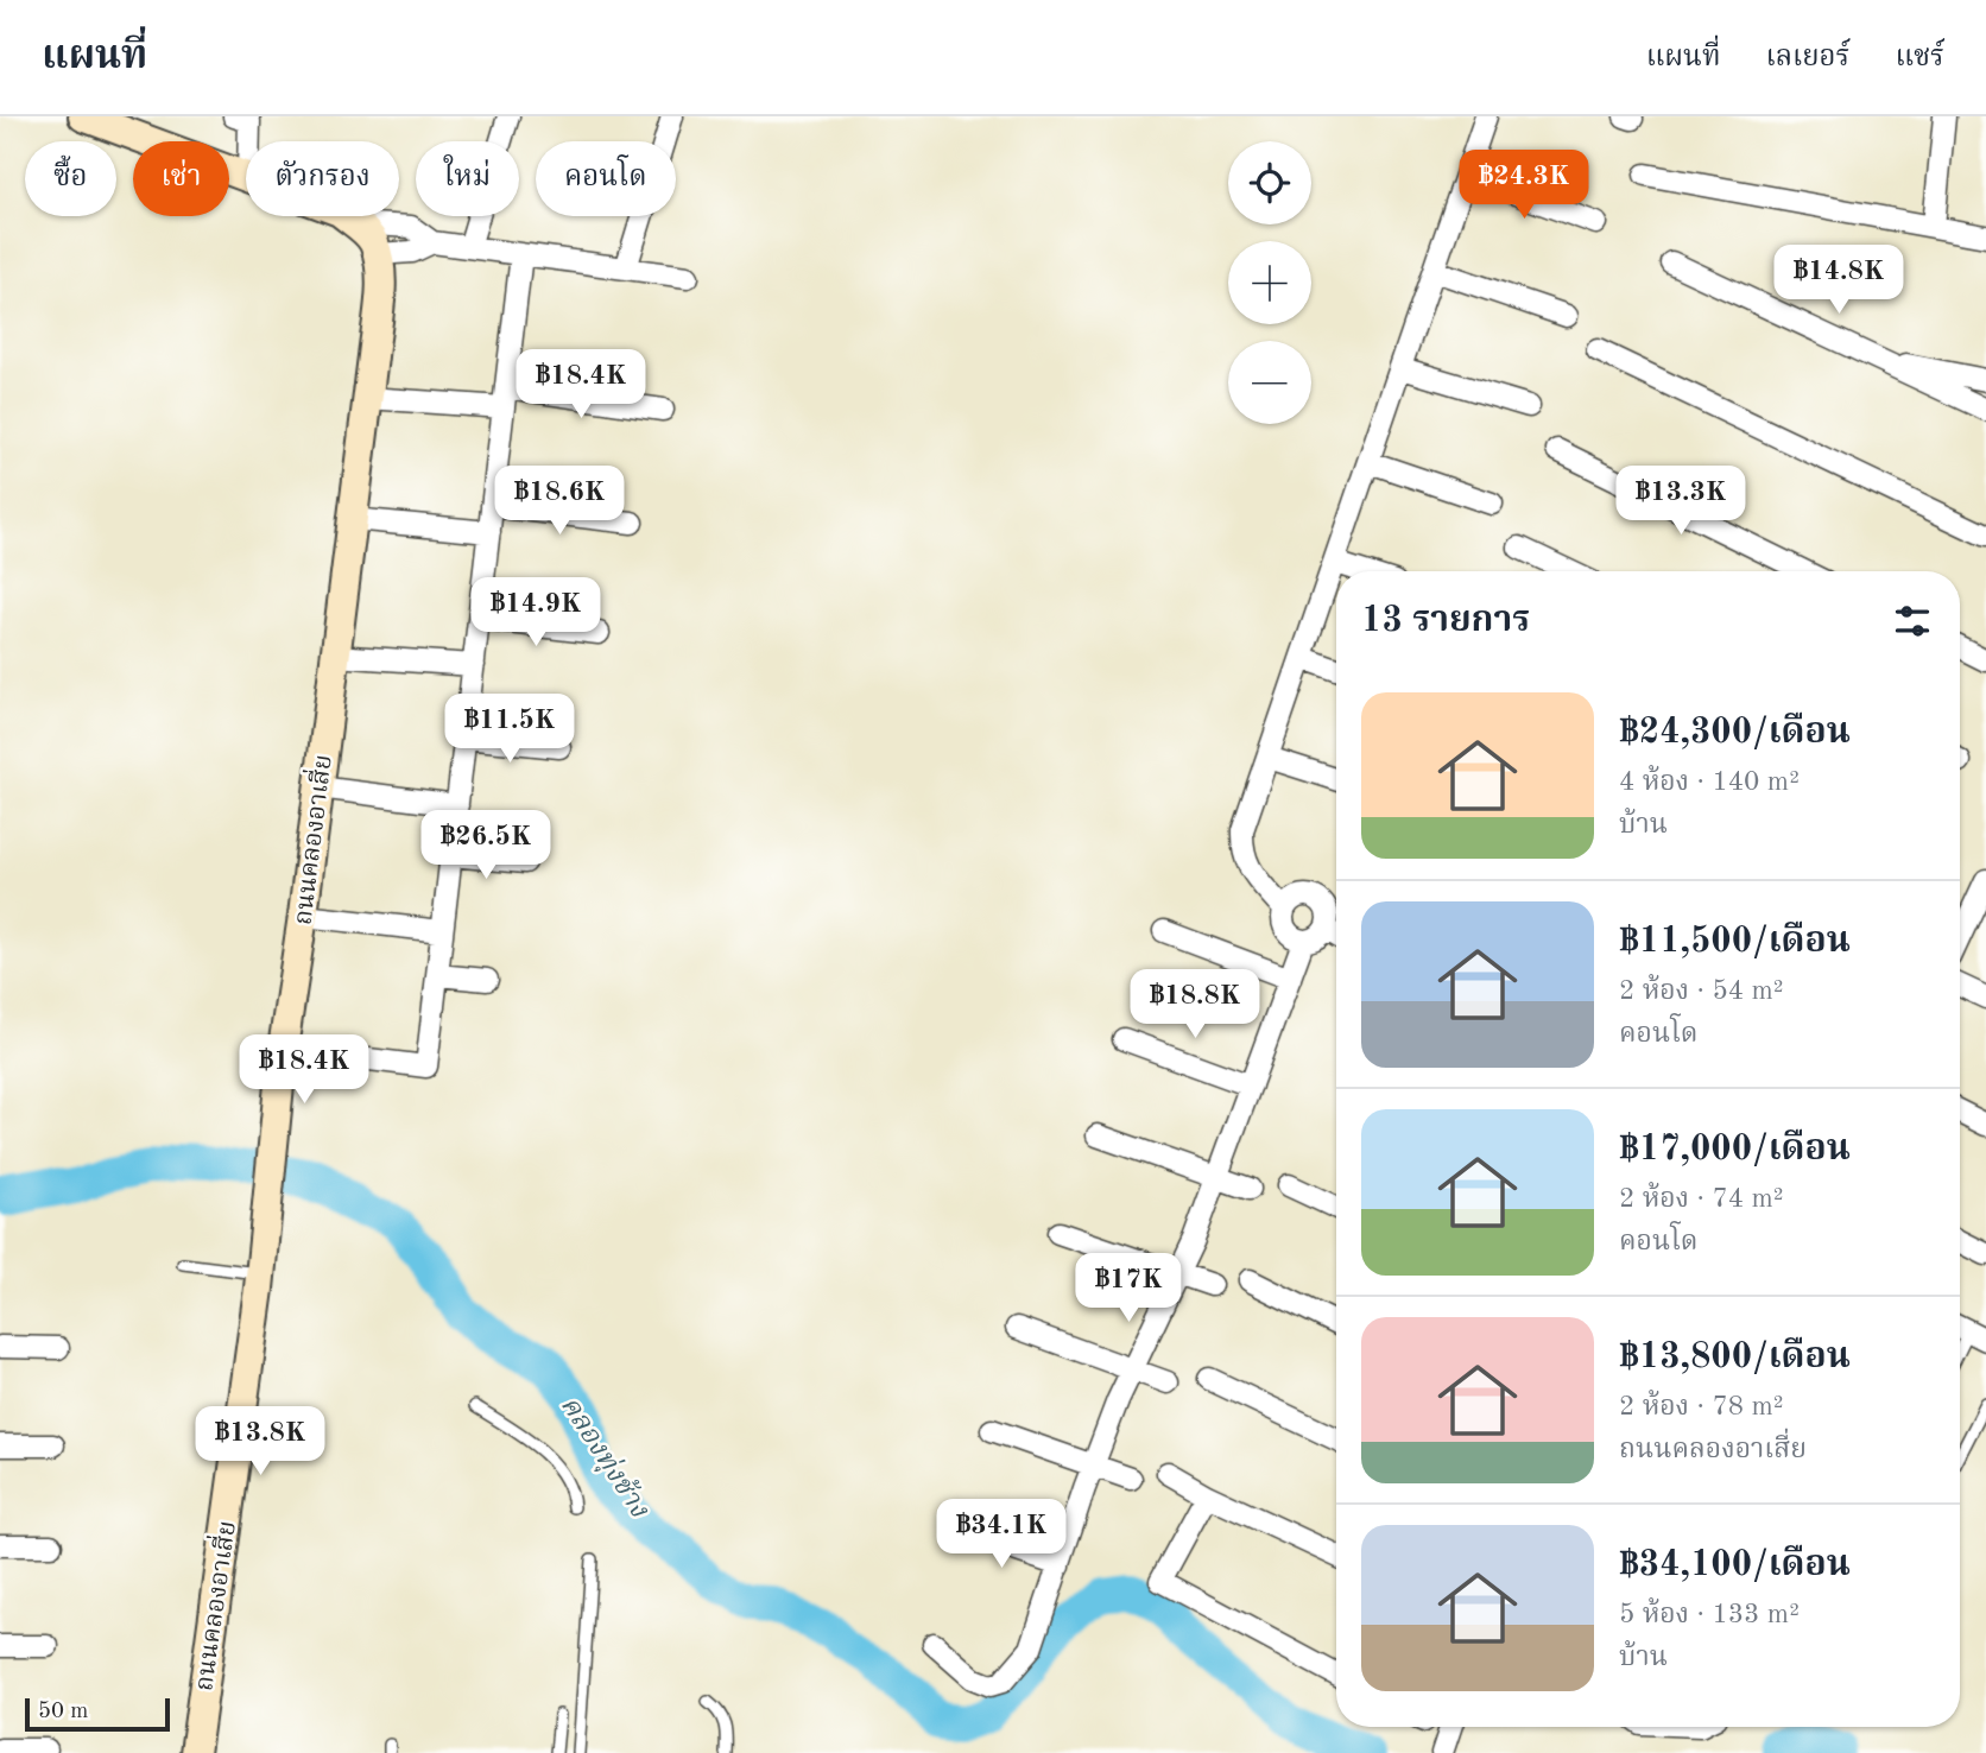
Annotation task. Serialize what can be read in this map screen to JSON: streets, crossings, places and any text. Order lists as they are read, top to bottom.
{
  "streets": {
    "street": ["ถนนคลองอาเสี่ย"]
  },
  "water": ["คลองทุ่งช้าง"],
  "scale_bar": "50 m",
  "page": {
    "header": "แผนที่",
    "nav": ["แผนที่", "เลเยอร์", "แชร์"],
    "map_buttons": ["+", "−"],
    "chip": [
      "ซื้อ",
      "เช่า",
      "ตัวกรอง",
      "ใหม่",
      "คอนโด"
    ],
    "price": [
      "฿24.3K",
      "฿14.8K",
      "฿18.4K",
      "฿18.6K",
      "฿13.3K",
      "฿14.9K",
      "฿11.5K",
      "฿26.5K",
      "฿18.8K",
      "฿18.4K",
      "฿17K",
      "฿13.8K",
      "฿34.1K"
    ],
    "heading": "13 รายการ",
    "list": [
      {
        "name": "฿24,300/เดือน",
        "note": "4 ห้อง · 140 m² · บ้าน"
      },
      {
        "name": "฿11,500/เดือน",
        "note": "2 ห้อง · 54 m² · คอนโด"
      },
      {
        "name": "฿17,000/เดือน",
        "note": "2 ห้อง · 74 m² · คอนโด"
      },
      {
        "name": "฿13,800/เดือน",
        "note": "2 ห้อง · 78 m² · ถนนคลองอาเสี่ย"
      },
      {
        "name": "฿34,100/เดือน",
        "note": "5 ห้อง · 133 m² · บ้าน"
      }
    ],
    "scale": "50 m"
  }
}
